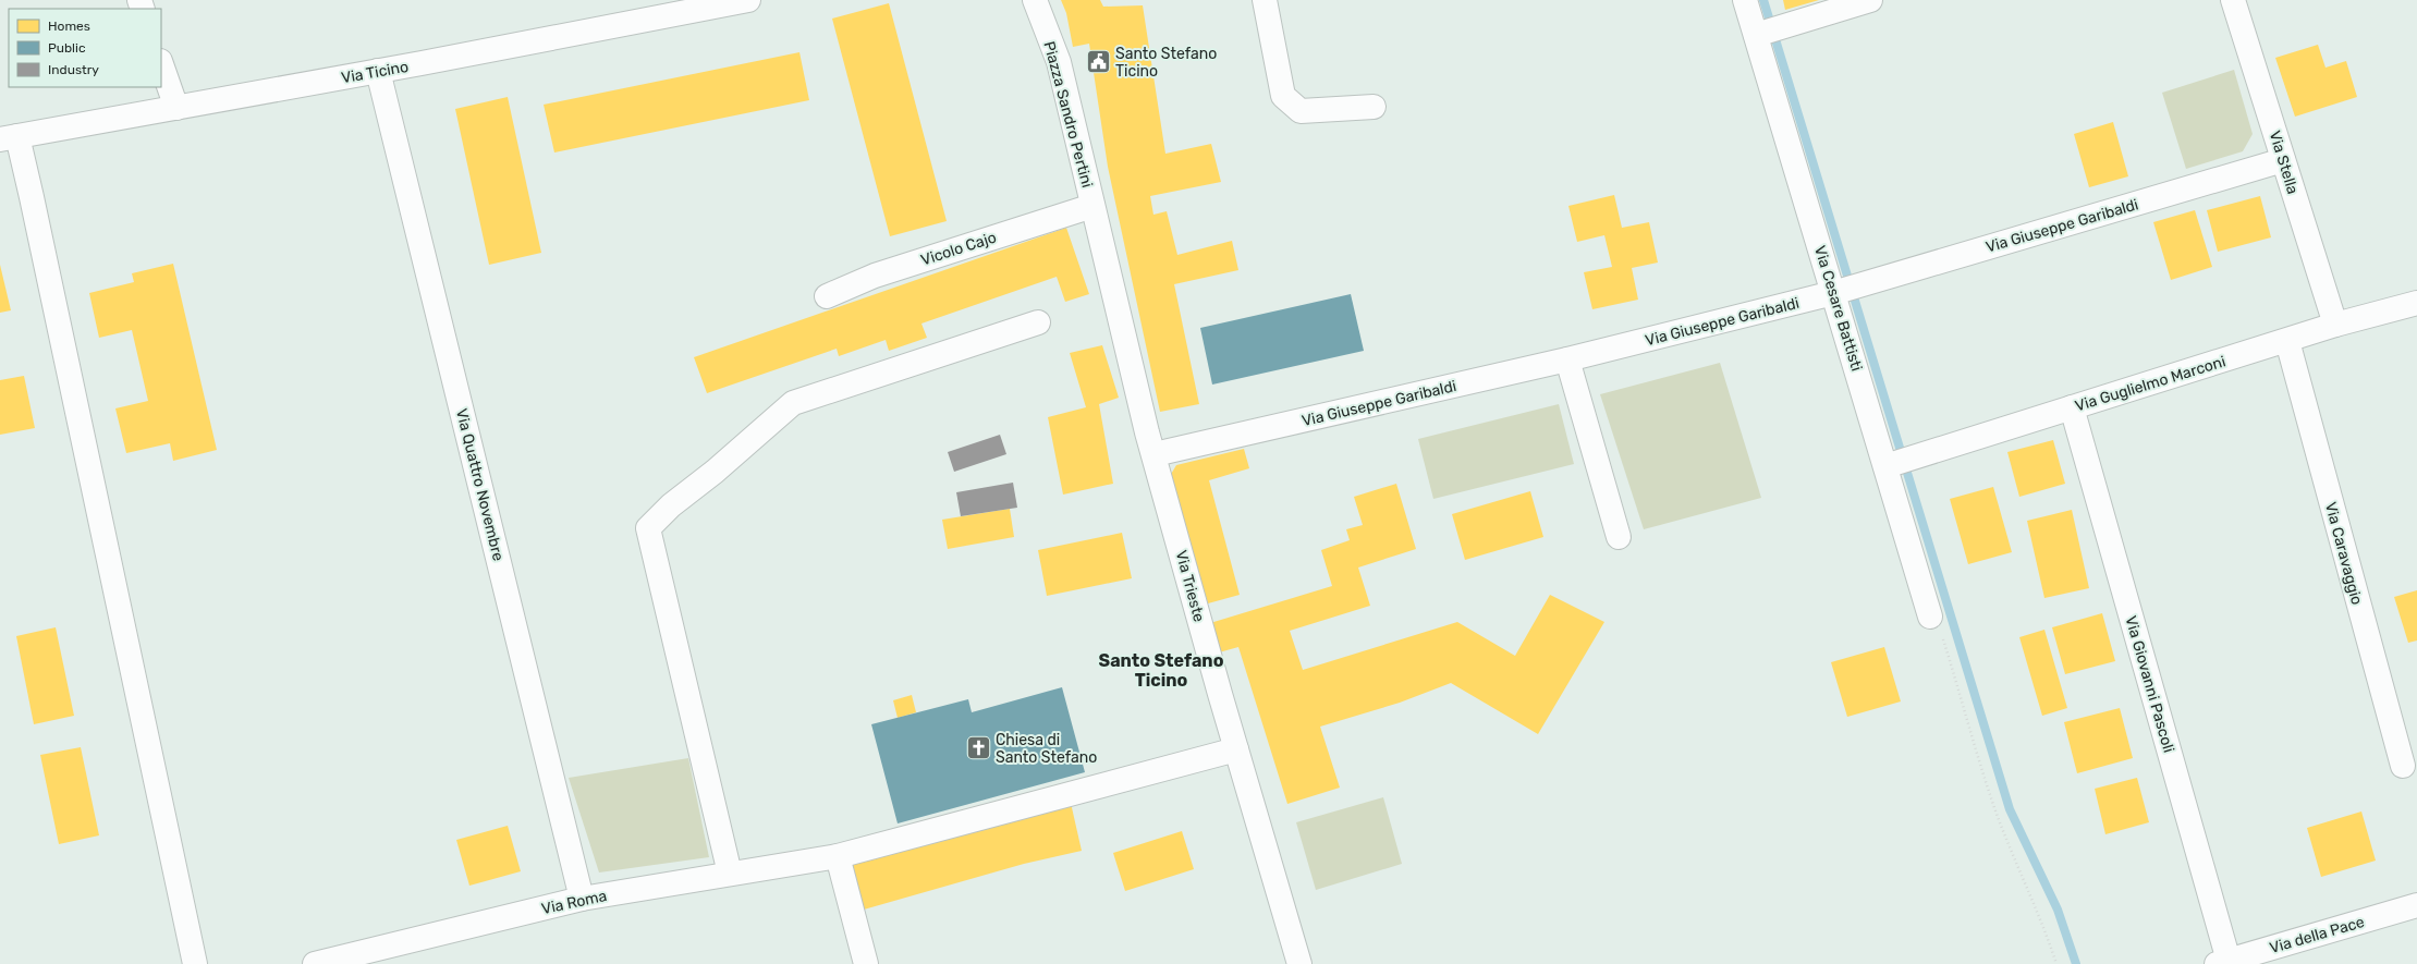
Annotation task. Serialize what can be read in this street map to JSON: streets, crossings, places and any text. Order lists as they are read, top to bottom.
{
  "streets": {
    "street": [
      "Via Ticino",
      "Piazza Sandro Pertini",
      "Via Stella",
      "Via Giuseppe Garibaldi",
      "Vicolo Cajo",
      "Via Cesare Battisti",
      "Via Guglielmo Marconi",
      "Via Quattro Novembre",
      "Via Caravaggio",
      "Via Trieste",
      "Via Giovanni Pascoli",
      "Via Roma",
      "Via della Pace"
    ]
  },
  "crossings": [
    ["Via Ticino", "Via Quattro Novembre"],
    ["Piazza Sandro Pertini", "Vicolo Cajo"],
    ["Piazza Sandro Pertini", "Via Trieste"],
    ["Via Stella", "Via Giuseppe Garibaldi"],
    ["Via Stella", "Via Guglielmo Marconi"],
    ["Via Giuseppe Garibaldi", "Via Cesare Battisti"],
    ["Via Giuseppe Garibaldi", "Via Trieste"],
    ["Vicolo Cajo", "Via Trieste"],
    ["Via Cesare Battisti", "Via Guglielmo Marconi"],
    ["Via Guglielmo Marconi", "Via Caravaggio"],
    ["Via Guglielmo Marconi", "Via Giovanni Pascoli"],
    ["Via Quattro Novembre", "Via Roma"],
    ["Via Trieste", "Via Roma"],
    ["Via Giovanni Pascoli", "Via della Pace"]
  ],
  "districts": ["Santo Stefano Ticino"],
  "places": {
    "public building": ["Santo Stefano Ticino"],
    "church": ["Chiesa di Santo Stefano"]
  },
  "legend": ["Homes", "Public", "Industry"]
}
